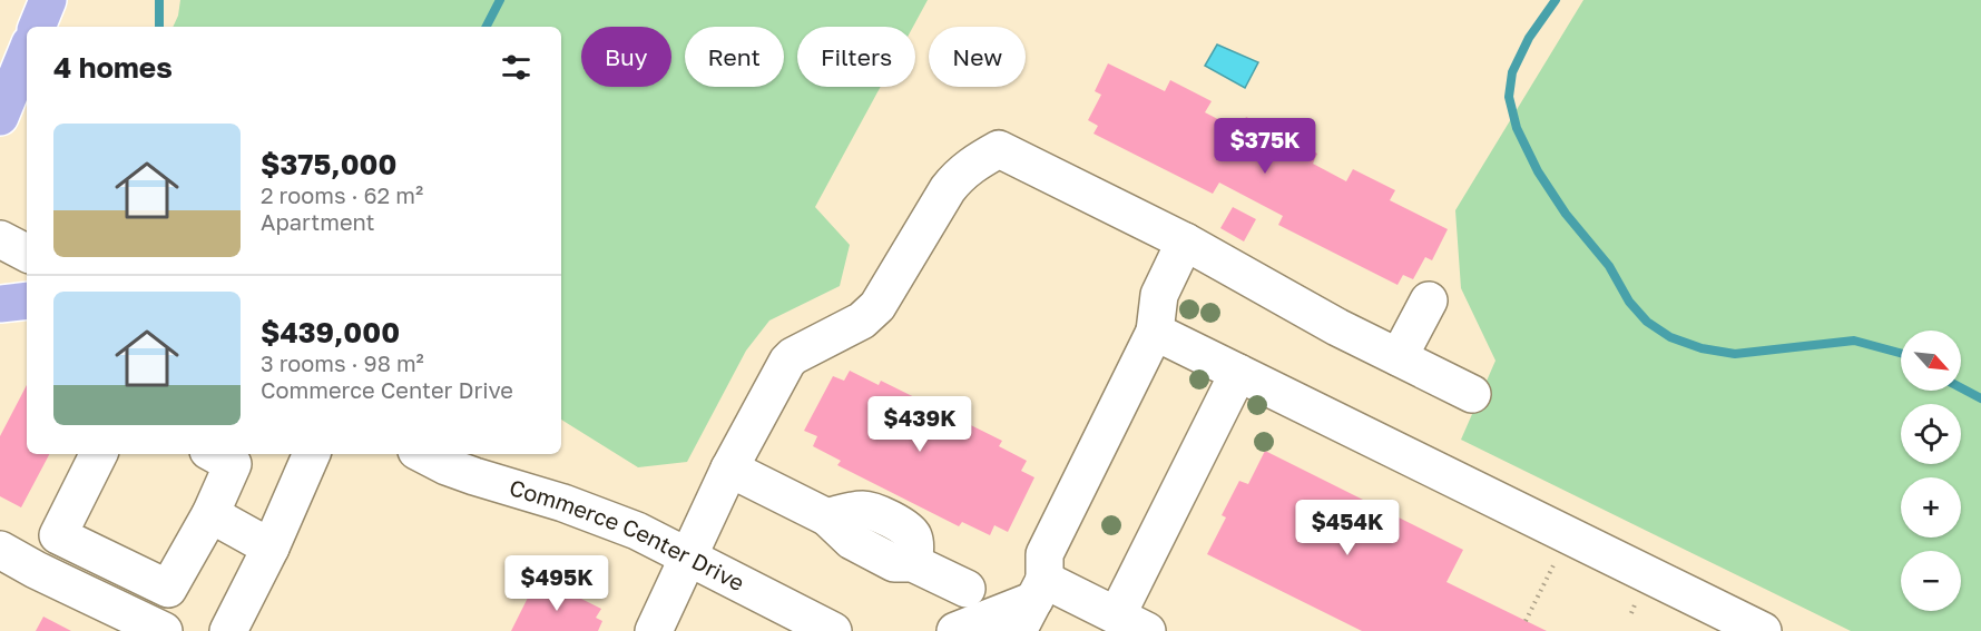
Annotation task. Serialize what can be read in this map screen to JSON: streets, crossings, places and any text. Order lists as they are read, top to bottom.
{
  "streets": {
    "street": ["Commerce Center Drive"]
  },
  "north": "bottom right",
  "page": {
    "chip": [
      "Buy",
      "Rent",
      "Filters",
      "New"
    ],
    "heading": "4 homes",
    "list": [
      {
        "name": "$375,000",
        "note": "2 rooms · 62 m² · Apartment"
      },
      {
        "name": "$439,000",
        "note": "3 rooms · 98 m² · Commerce Center Drive"
      }
    ],
    "price": [
      "$375K",
      "$439K",
      "$454K",
      "$495K"
    ],
    "map_buttons": ["+", "−"]
  }
}
